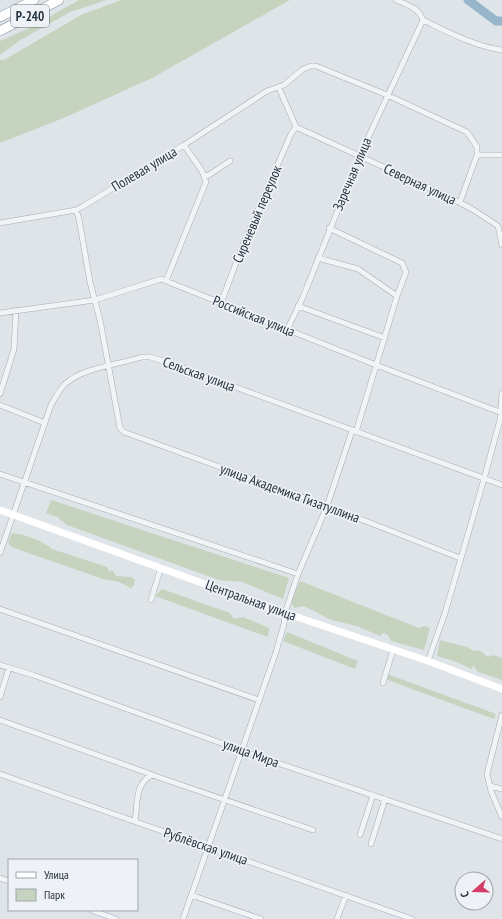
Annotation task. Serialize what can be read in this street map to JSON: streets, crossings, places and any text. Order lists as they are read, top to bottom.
{
  "streets": {
    "highway": ["Р-240"],
    "street": [
      "Полевая улица",
      "Заречная улица",
      "Северная улица",
      "Сиреневый переулок",
      "Российская улица",
      "Сельская улица",
      "улица Академика Гизатуллина",
      "Центральная улица",
      "улица Мира",
      "Рублёвская улица"
    ]
  },
  "crossings": [
    ["Полевая улица", "Заречная улица"],
    ["Заречная улица", "Северная улица"],
    ["Заречная улица", "Российская улица"],
    ["Северная улица", "Сиреневый переулок"],
    ["Сиреневый переулок", "Российская улица"],
    ["Сельская улица", "улица Академика Гизатуллина"],
    ["Сельская улица", "Центральная улица"]
  ],
  "legend": ["Улица", "Парк"],
  "north": "left"
}
